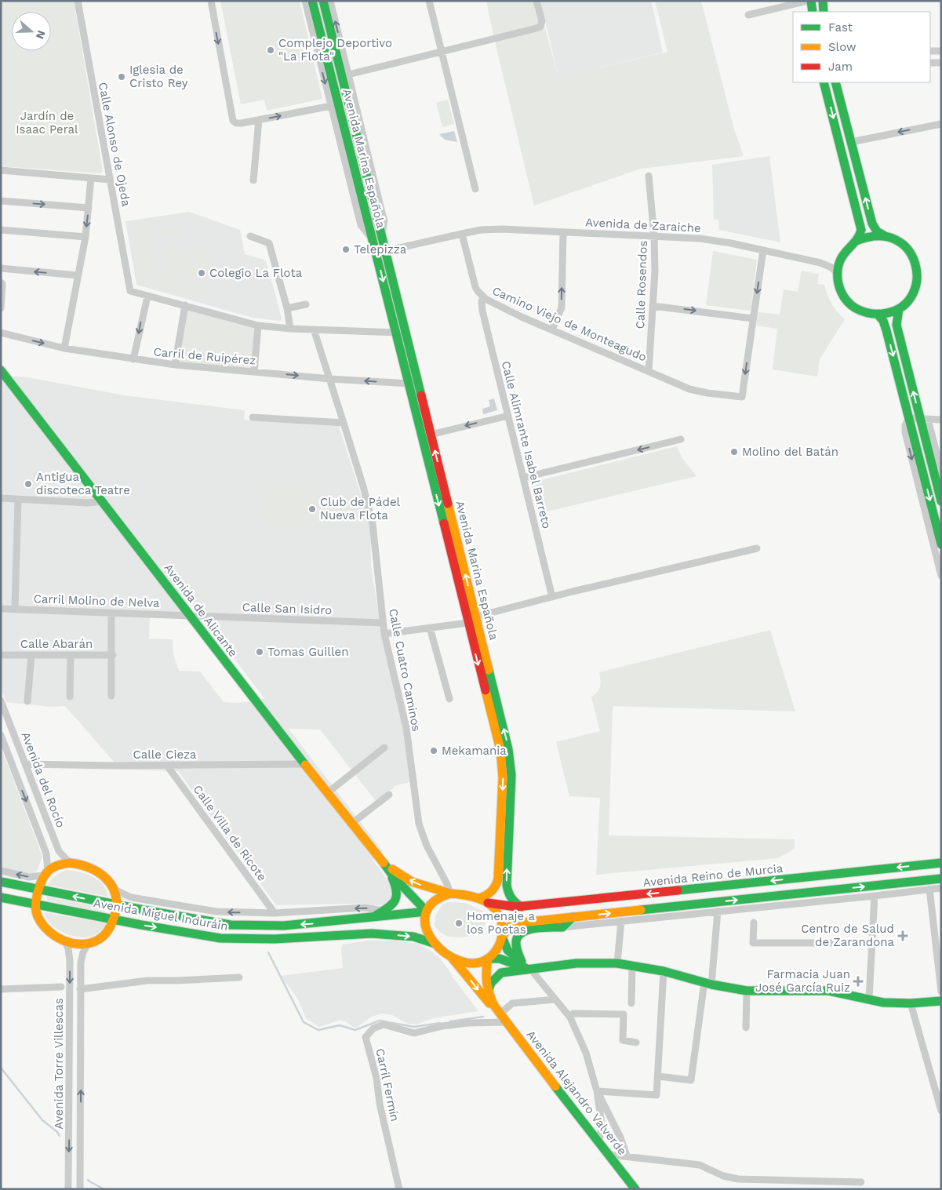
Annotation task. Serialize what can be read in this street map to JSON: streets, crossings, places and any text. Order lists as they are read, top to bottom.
{
  "streets": {
    "main road": [
      "Avenida Marina Española",
      "Avenida de Alicante",
      "Avenida Reino de Murcia",
      "Avenida Miguel Induráin",
      "Avenida Alejandro Valverde"
    ],
    "street": [
      "Calle Alonso de Ojeda",
      "Avenida de Zaraiche",
      "Calle Rosendos",
      "Camino Viejo de Monteagudo",
      "Carril de Ruipérez",
      "Calle Alimrante Isabel Barreto",
      "Carril Molino de Nelva",
      "Calle San Isidro",
      "Calle Abarán",
      "Calle Cuatro Caminos",
      "Calle Cieza",
      "Avenida del Rocío",
      "Calle Villa de Ricote",
      "Avenida Torre Villescas",
      "Carril Fermín"
    ]
  },
  "crossings": [
    ["Avenida Marina Española", "Carril de Ruipérez"],
    ["Avenida Marina Española", "Avenida de Alicante"],
    ["Avenida Marina Española", "Calle Cuatro Caminos"],
    ["Avenida Marina Española", "Avenida Reino de Murcia"],
    ["Avenida Marina Española", "Avenida Miguel Induráin"],
    ["Avenida de Zaraiche", "Calle Rosendos"],
    ["Avenida de Zaraiche", "Camino Viejo de Monteagudo"],
    ["Calle Rosendos", "Camino Viejo de Monteagudo"],
    ["Camino Viejo de Monteagudo", "Calle Alimrante Isabel Barreto"],
    ["Carril de Ruipérez", "Calle Cuatro Caminos"],
    ["Carril Molino de Nelva", "Calle San Isidro"],
    ["Carril Molino de Nelva", "Avenida de Alicante"],
    ["Calle San Isidro", "Avenida de Alicante"],
    ["Calle San Isidro", "Calle Cuatro Caminos"],
    ["Avenida de Alicante", "Calle Cuatro Caminos"],
    ["Avenida de Alicante", "Calle Cieza"],
    ["Avenida de Alicante", "Avenida Reino de Murcia"],
    ["Avenida de Alicante", "Avenida Miguel Induráin"],
    ["Calle Cuatro Caminos", "Avenida Reino de Murcia"],
    ["Calle Cuatro Caminos", "Avenida Miguel Induráin"],
    ["Calle Cieza", "Avenida del Rocío"],
    ["Calle Cieza", "Calle Villa de Ricote"],
    ["Avenida Reino de Murcia", "Avenida Miguel Induráin"],
    ["Carril Fermín", "Avenida Alejandro Valverde"]
  ],
  "parks": ["Jardín de Isaac Peral"],
  "places": {
    "other": [
      "Complejo Deportivo \"La Flota\"",
      "Iglesia de Cristo Rey",
      "Telepizza",
      "Colegio La Flota",
      "Molino del Batán",
      "Antigua discoteca Teatre",
      "Club de Pádel Nueva Flota",
      "Tomas Guillen",
      "Mekamania",
      "Homenaje a los Poetas"
    ],
    "health": ["Centro de Salud de Zarandona", "Farmacia Juan José García Ruiz"]
  },
  "legend": ["Fast", "Slow", "Jam"],
  "north": "right"
}
